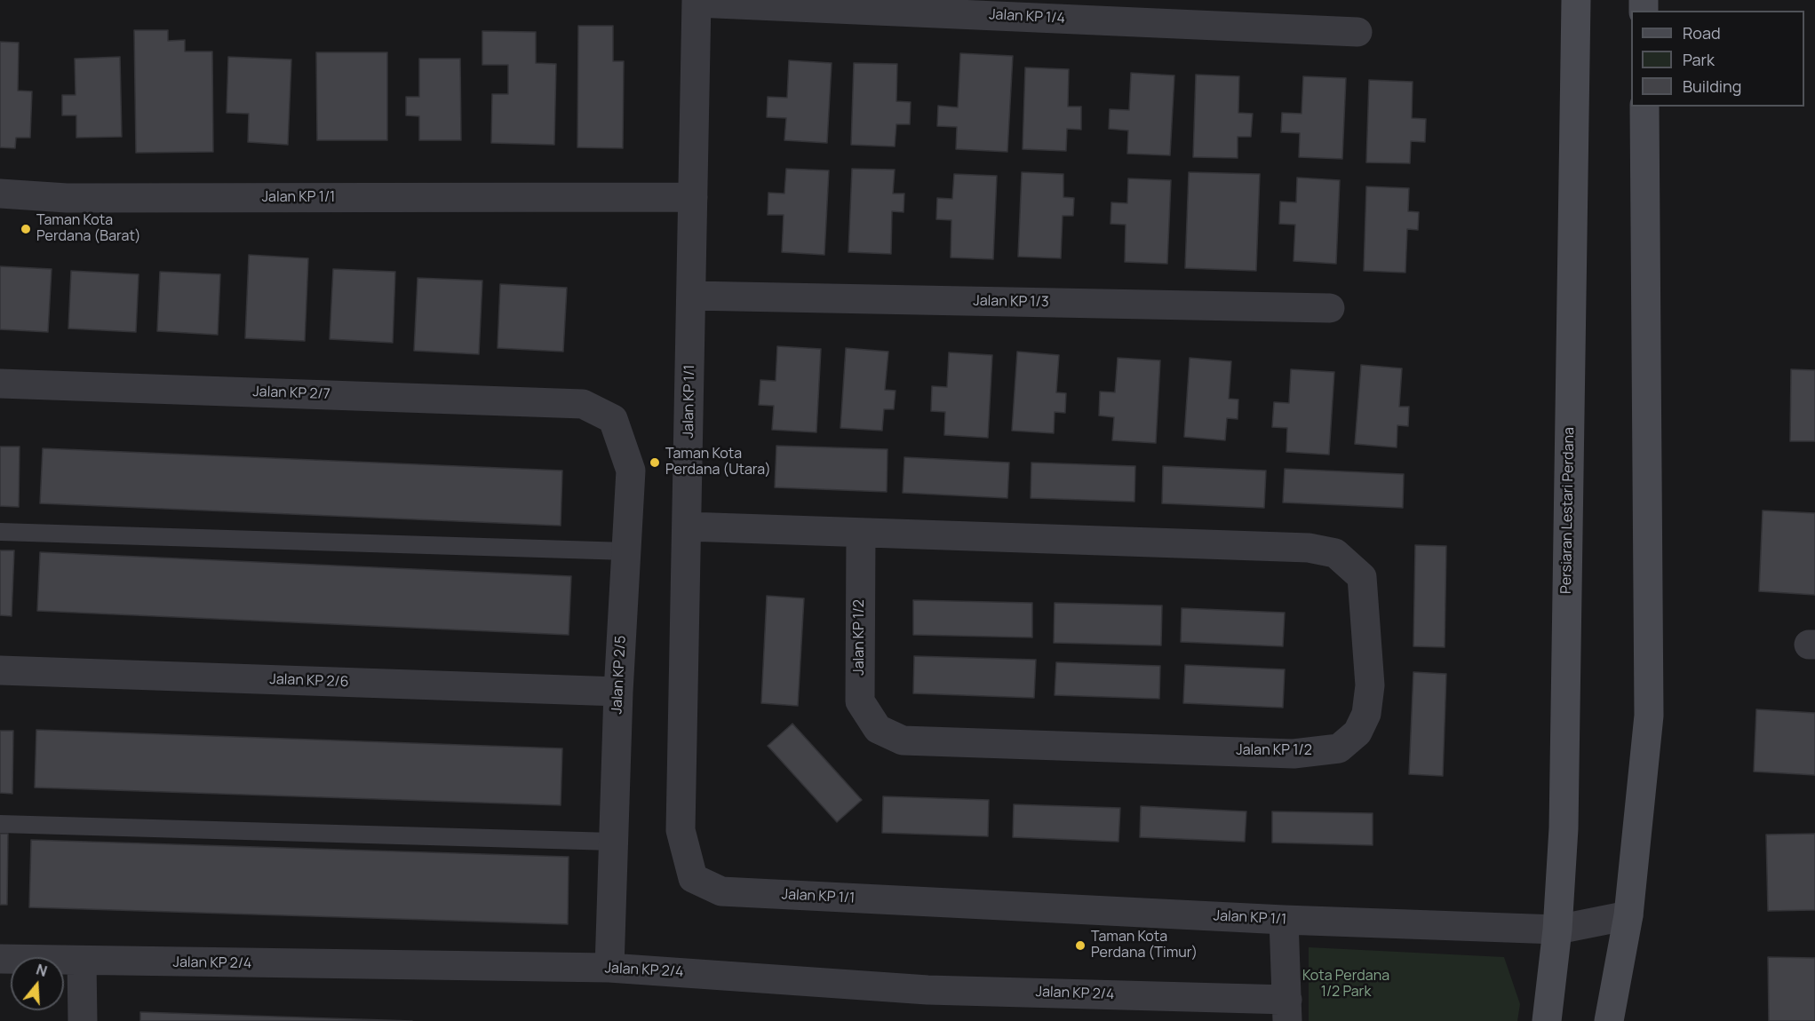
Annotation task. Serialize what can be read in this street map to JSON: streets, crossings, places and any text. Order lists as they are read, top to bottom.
{
  "streets": {
    "main road": ["Persiaran Lestari Perdana"],
    "street": [
      "Jalan KP 1/4",
      "Jalan KP 1/1",
      "Jalan KP 1/3",
      "Jalan KP 2/7",
      "Jalan KP 1/2",
      "Jalan KP 2/5",
      "Jalan KP 2/6",
      "Jalan KP 2/4"
    ]
  },
  "crossings": [
    ["Jalan KP 1/4", "Jalan KP 1/1"],
    ["Jalan KP 1/1", "Jalan KP 1/3"],
    ["Jalan KP 1/1", "Persiaran Lestari Perdana"],
    ["Jalan KP 1/1", "Jalan KP 1/2"],
    ["Jalan KP 2/7", "Jalan KP 2/5"],
    ["Jalan KP 2/5", "Jalan KP 2/6"],
    ["Jalan KP 2/5", "Jalan KP 2/4"]
  ],
  "parks": ["Kota Perdana 1/2 Park"],
  "places": ["Taman Kota Perdana (Barat)", "Taman Kota Perdana (Utara)", "Taman Kota Perdana (Timur)"],
  "legend": ["Road", "Park", "Building"],
  "north": "top"
}
